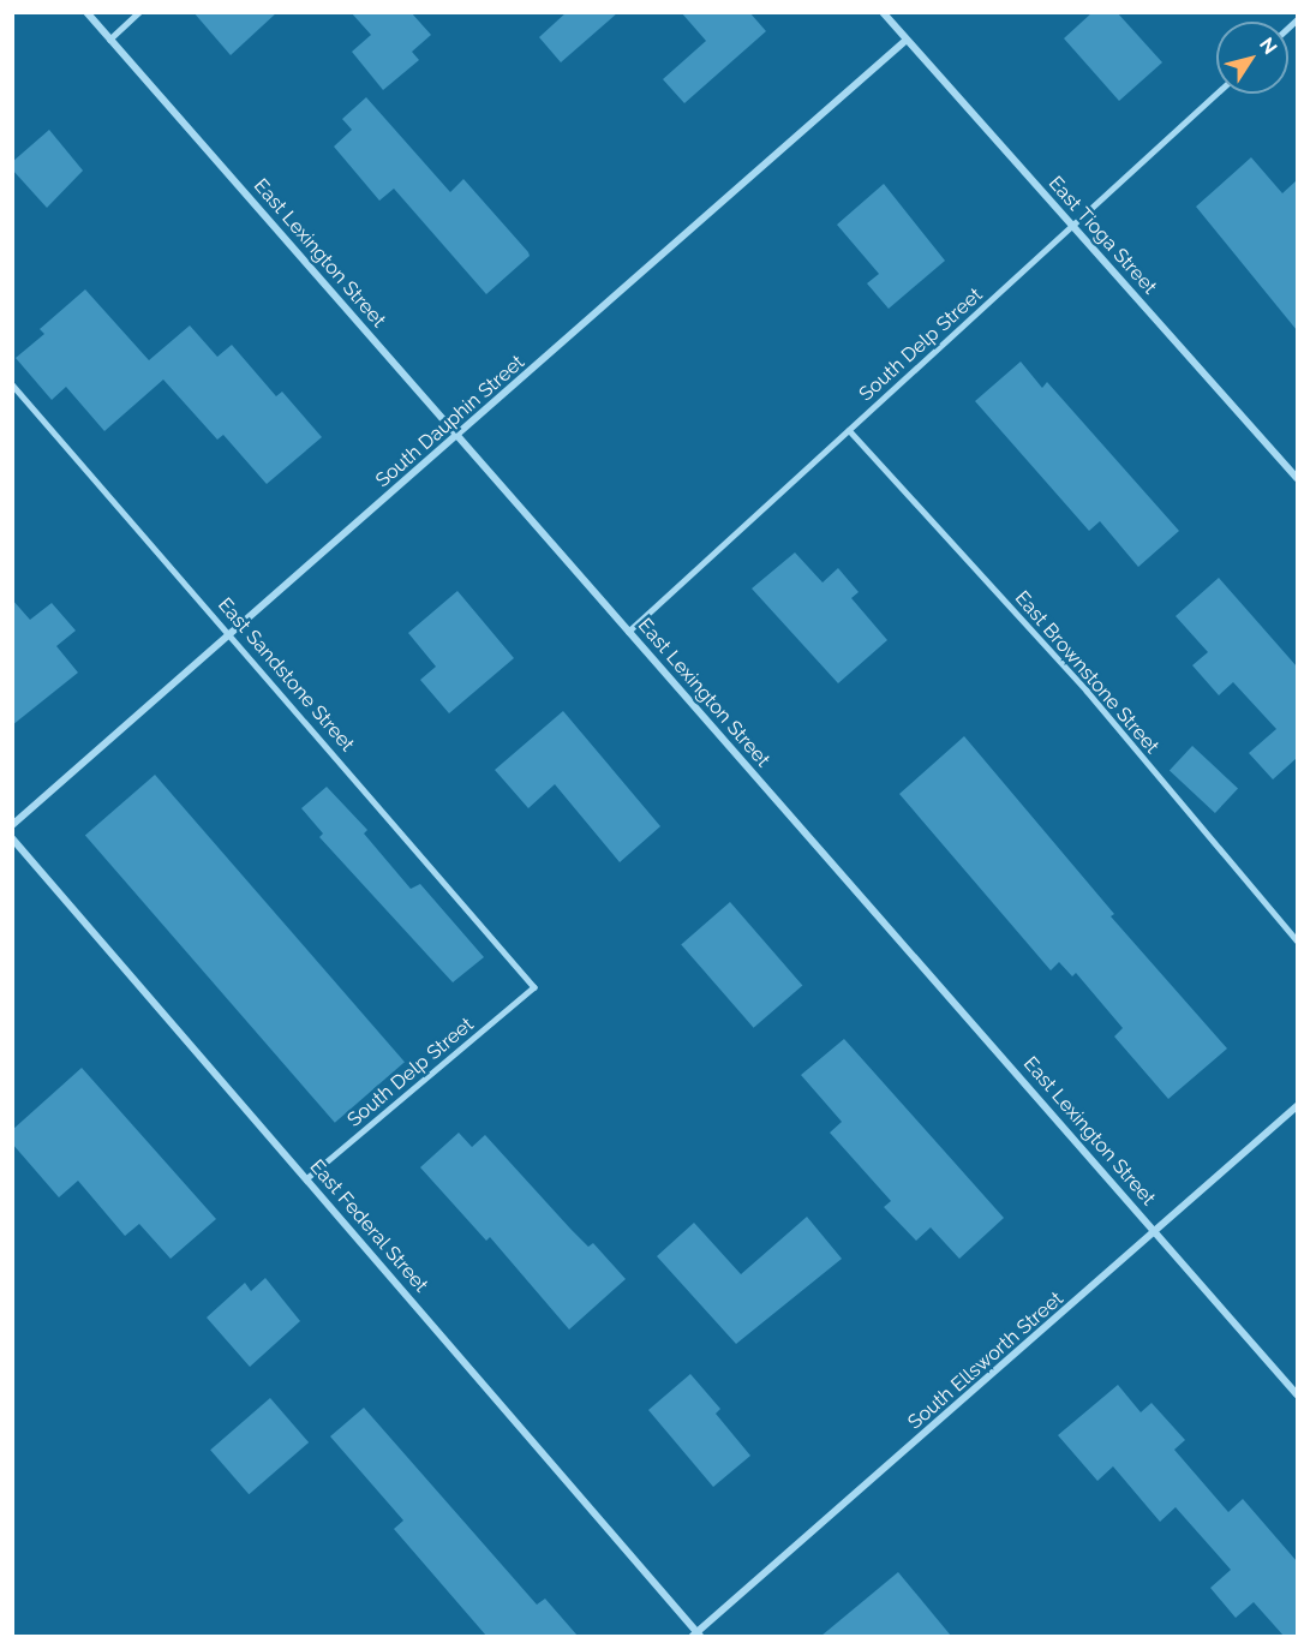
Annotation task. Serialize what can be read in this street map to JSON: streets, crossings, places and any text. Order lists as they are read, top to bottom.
{
  "streets": {
    "street": [
      "East Tioga Street",
      "East Lexington Street",
      "South Dauphin Street",
      "East Federal Street",
      "South Ellsworth Street"
    ],
    "lane": ["South Delp Street", "East Brownstone Street", "East Sandstone Street"]
  },
  "crossings": [
    ["East Tioga Street", "South Delp Street"],
    ["East Tioga Street", "South Dauphin Street"],
    ["East Lexington Street", "South Delp Street"],
    ["East Lexington Street", "South Dauphin Street"],
    ["East Lexington Street", "South Ellsworth Street"],
    ["South Delp Street", "East Brownstone Street"],
    ["South Delp Street", "East Sandstone Street"],
    ["South Delp Street", "East Federal Street"],
    ["South Dauphin Street", "East Sandstone Street"],
    ["East Federal Street", "South Ellsworth Street"]
  ],
  "north": "top right"
}
